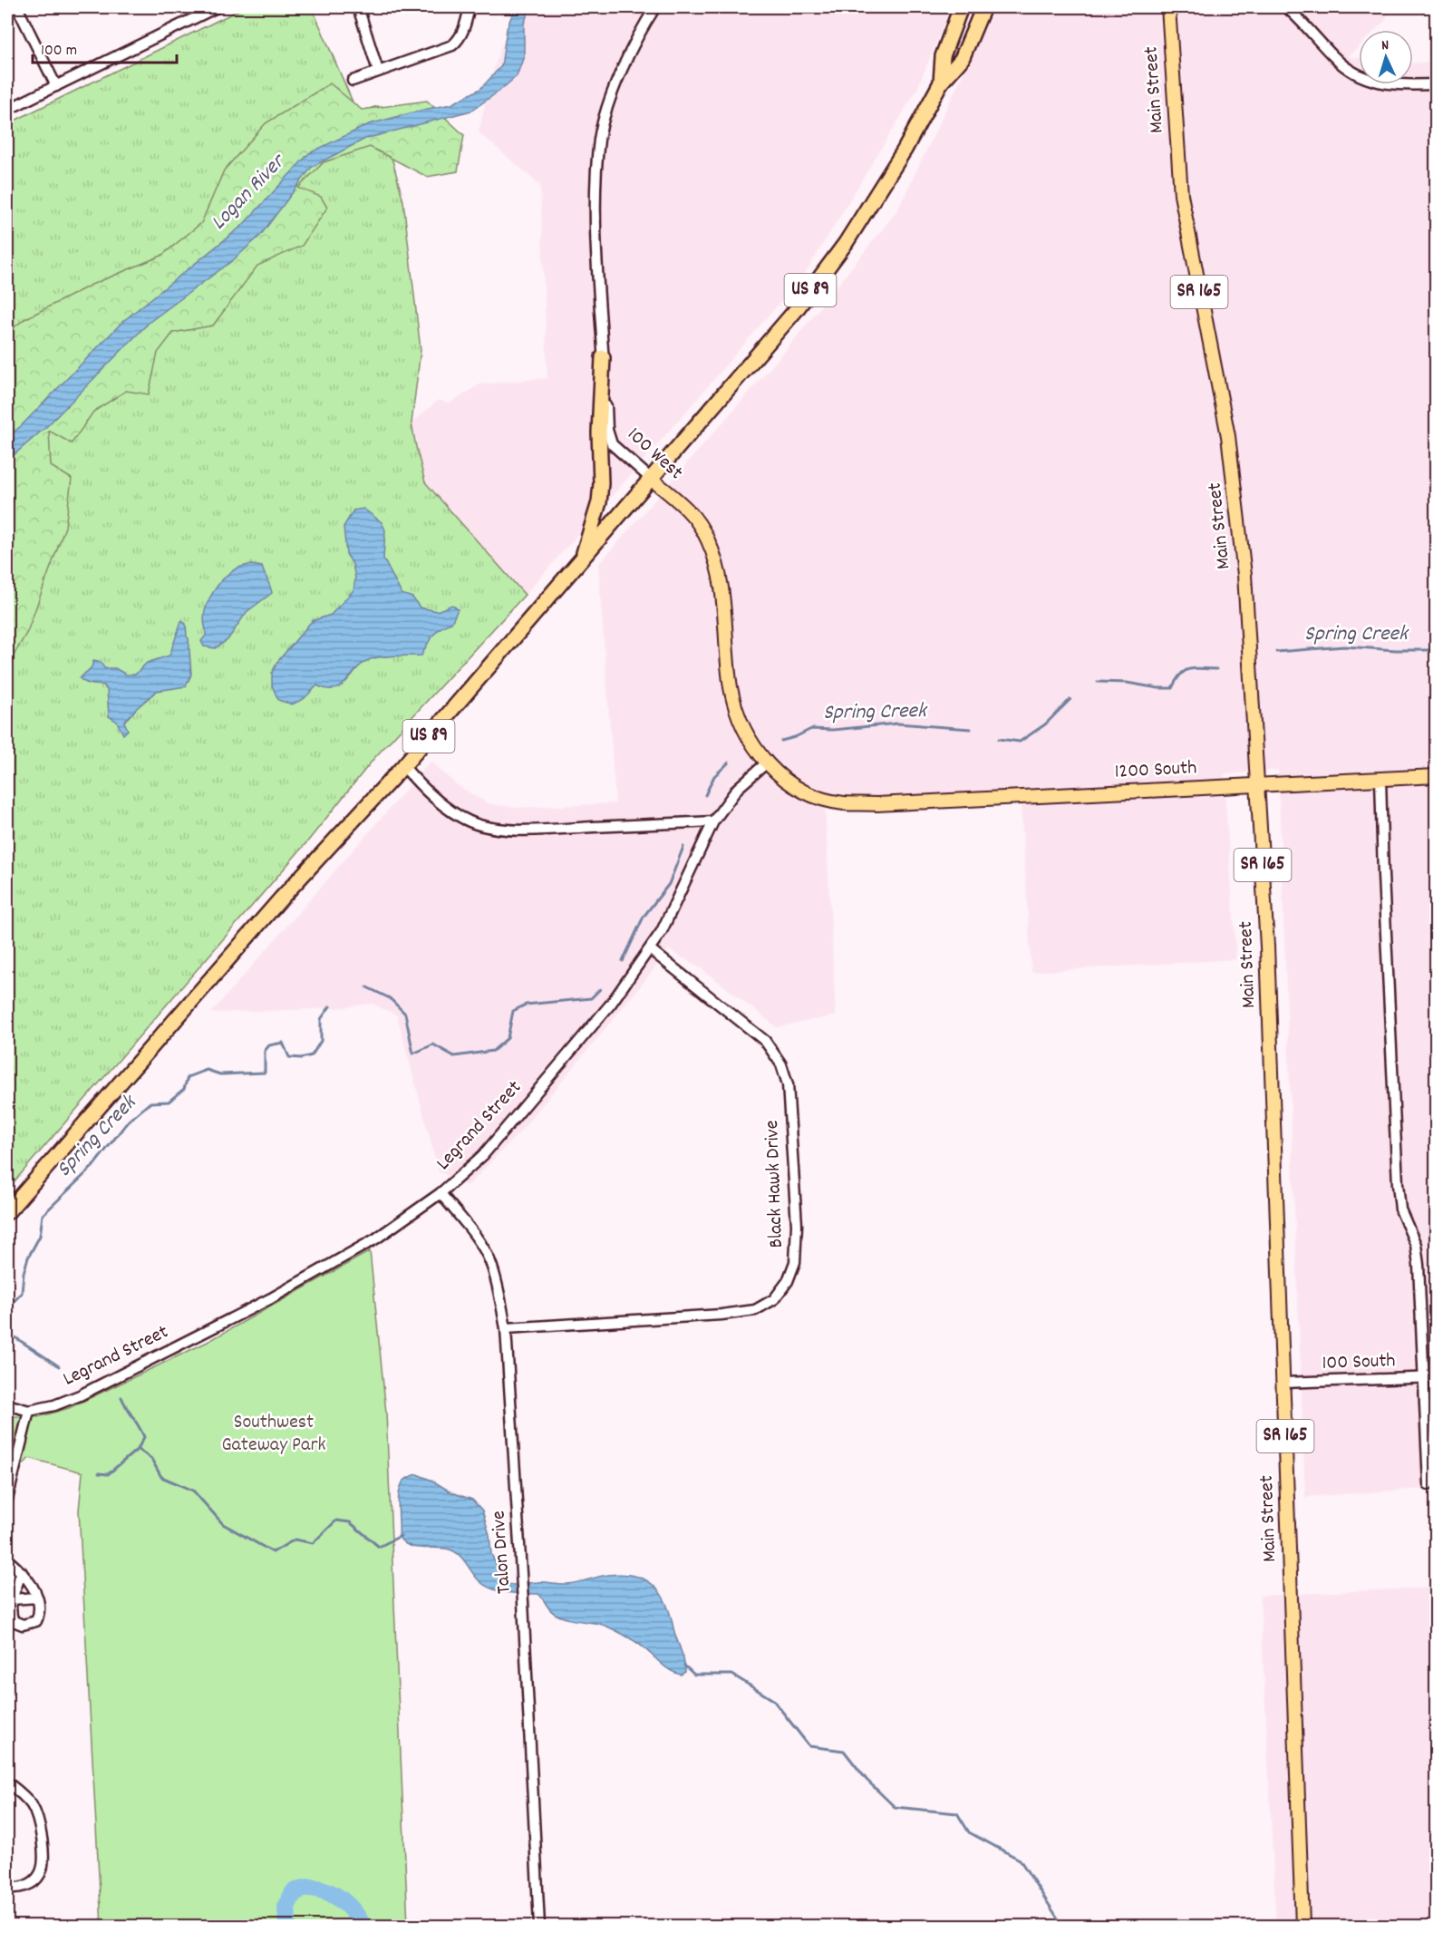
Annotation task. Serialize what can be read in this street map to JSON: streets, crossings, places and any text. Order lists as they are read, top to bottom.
{
  "streets": {
    "highway": ["US 89"],
    "main road": [
      "Main Street",
      "SR 165",
      "100 West",
      "1200 South"
    ],
    "street": [
      "Legrand Street",
      "Black Hawk Drive",
      "100 South",
      "Talon Drive"
    ]
  },
  "crossings": [
    ["Main Street", "1200 South"],
    ["Main Street", "100 South"],
    ["US 89", "100 West"],
    ["100 West", "1200 South"],
    ["100 West", "Legrand Street"],
    ["Legrand Street", "Black Hawk Drive"],
    ["Legrand Street", "Talon Drive"],
    ["Black Hawk Drive", "Talon Drive"]
  ],
  "water": ["Logan River", "Spring Creek"],
  "parks": ["Southwest Gateway Park"],
  "scale_bar": "100 m",
  "north": "top"
}
